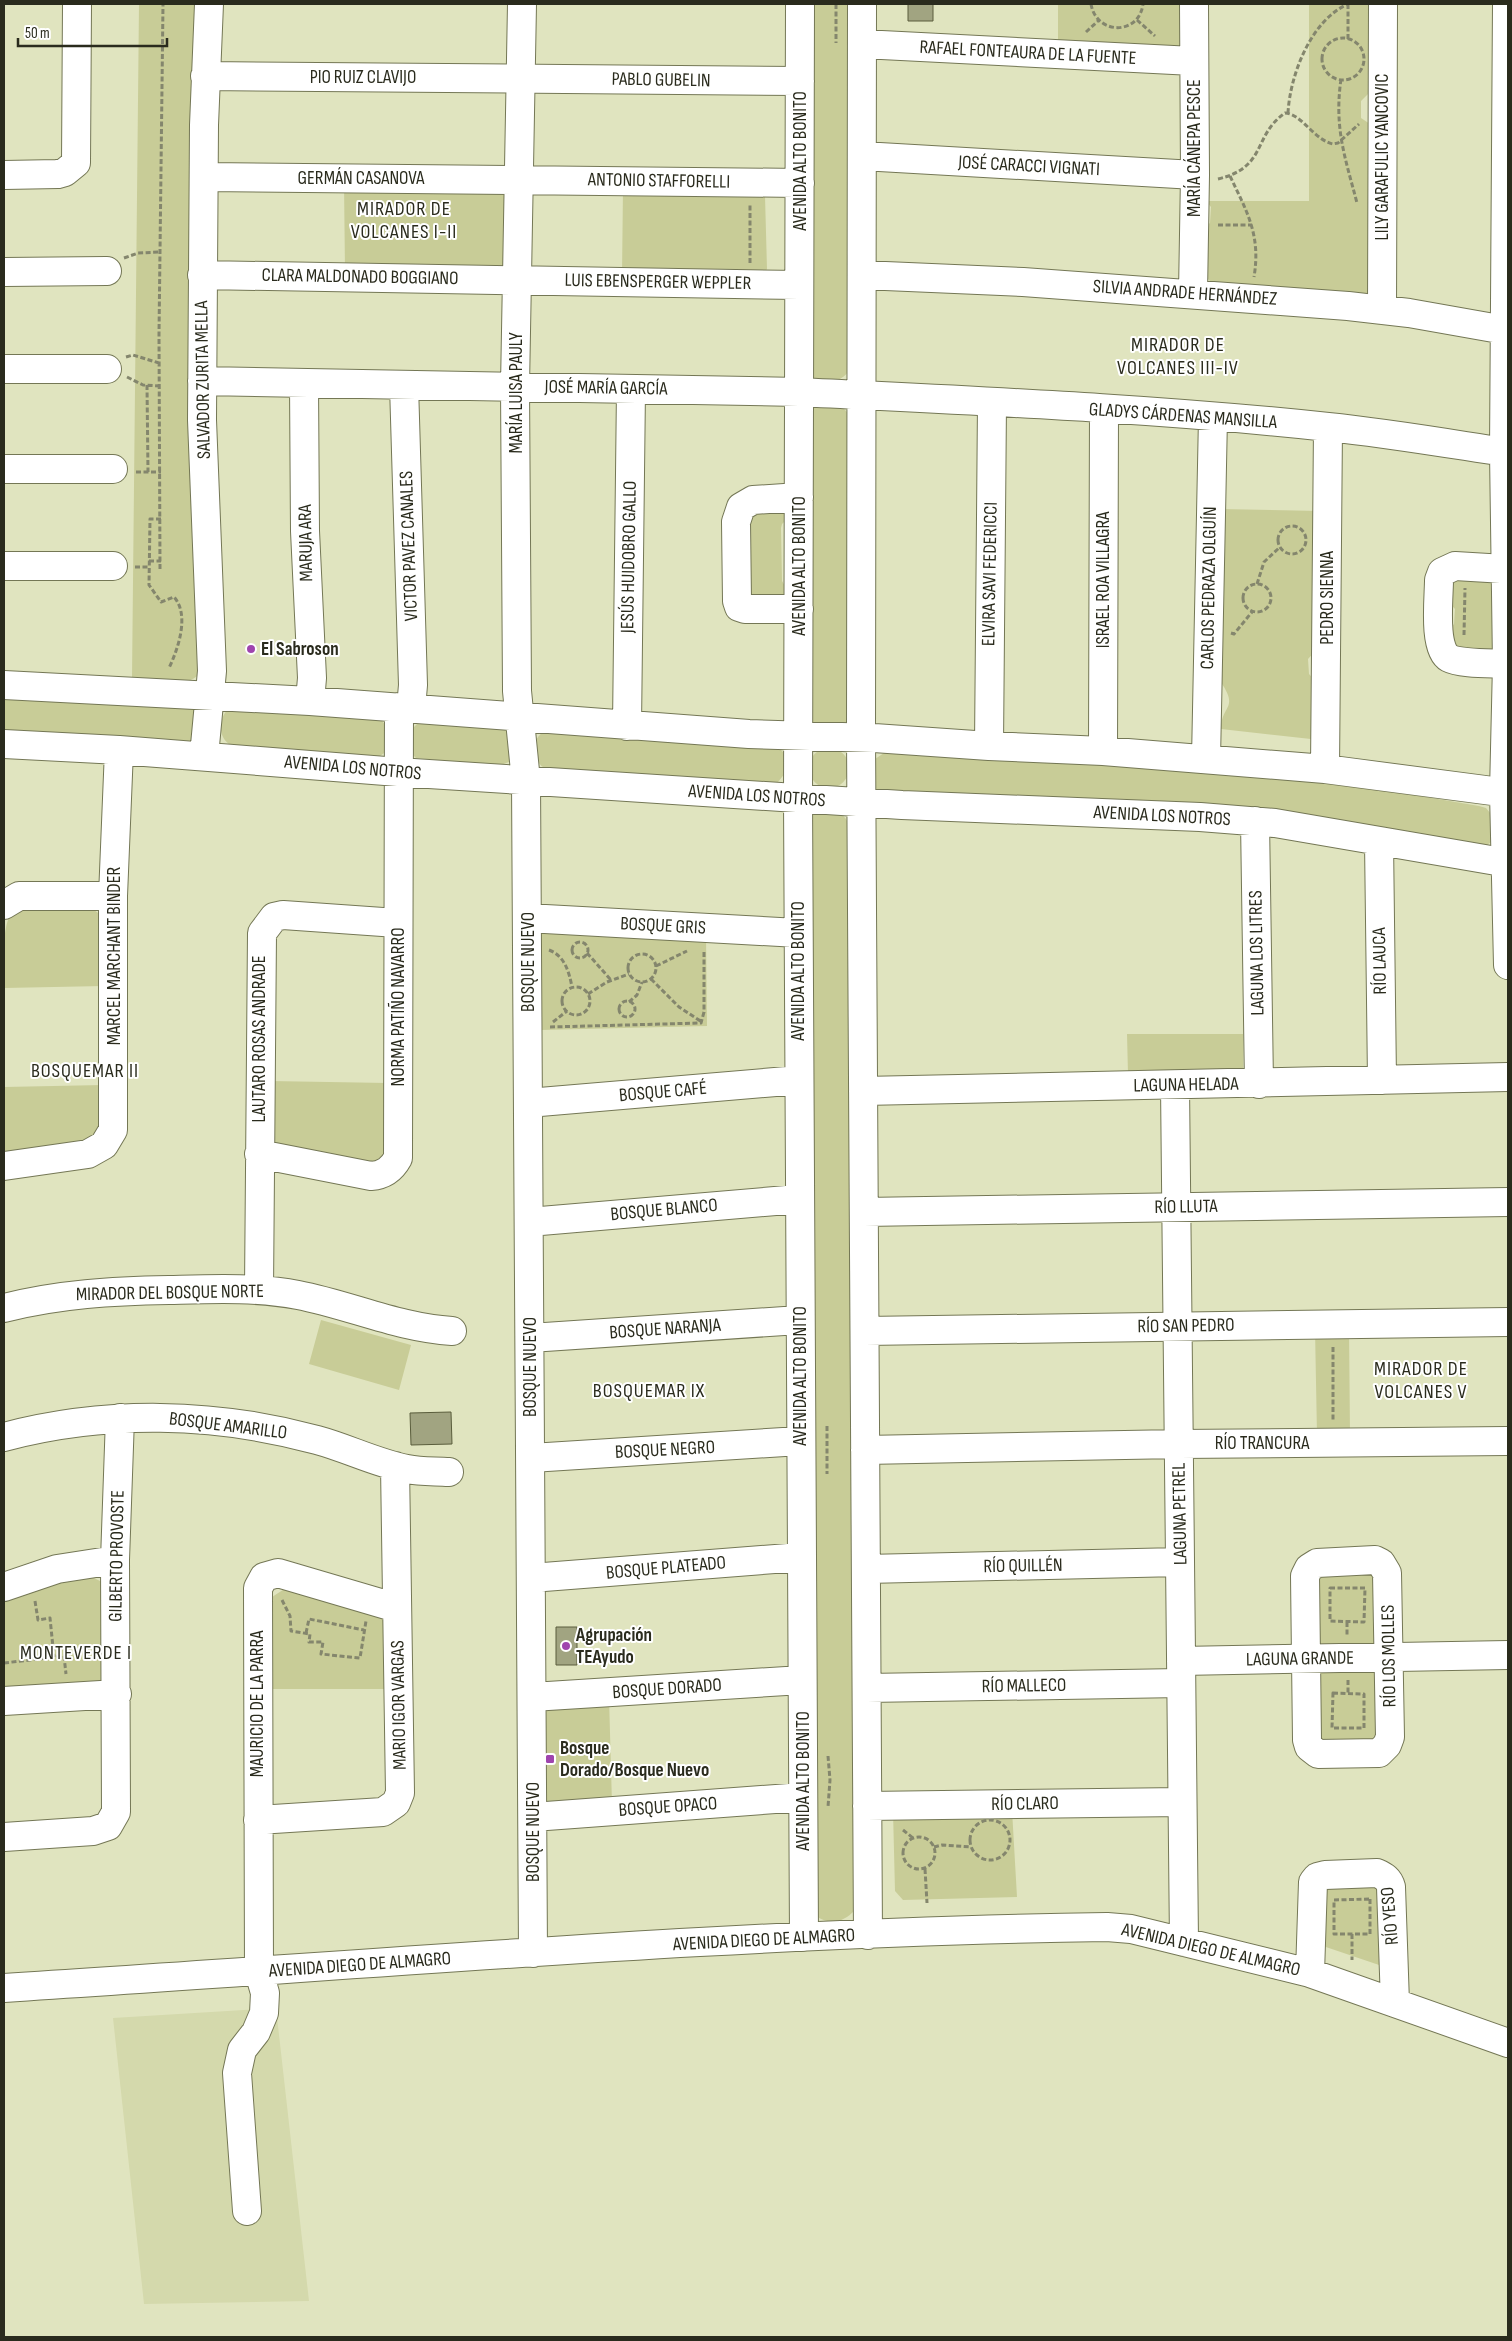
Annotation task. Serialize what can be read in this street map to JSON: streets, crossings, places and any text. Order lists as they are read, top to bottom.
{
  "streets": {
    "street": [
      "RAFAEL FONTEAURA DE LA FUENTE",
      "PIO RUIZ CLAVIJO",
      "PABLO GUBELIN",
      "MARÍA CÁNEPA PESCE",
      "LILY GARAFULIC YANCOVIC",
      "AVENIDA ALTO BONITO",
      "JOSÉ CARACCI VIGNATI",
      "GERMÁN CASANOVA",
      "ANTONIO STAFFORELLI",
      "CLARA MALDONADO BOGGIANO",
      "LUIS EBENSPERGER WEPPLER",
      "SILVIA ANDRADE HERNÁNDEZ",
      "SALVADOR ZURITA MELLA",
      "JOSÉ MARÍA GARCÍA",
      "MARÍA LUISA PAULY",
      "GLADYS CÁRDENAS MANSILLA",
      "MARUJA ARA",
      "VICTOR PAVEZ CANALES",
      "JESÚS HUIDOBRO GALLO",
      "ELVIRA SAVI FEDERICCI",
      "ISRAEL ROA VILLAGRA",
      "CARLOS PEDRAZA OLGUÍN",
      "PEDRO SIENNA",
      "AVENIDA LOS NOTROS",
      "BOSQUE GRIS",
      "LAGUNA LOS LITRES",
      "MARCEL MARCHANT BINDER",
      "RÍO LAUCA",
      "BOSQUE NUEVO",
      "NORMA PATIÑO NAVARRO",
      "LAUTARO ROSAS ANDRADE",
      "LAGUNA HELADA",
      "BOSQUE CAFÉ",
      "RÍO LLUTA",
      "BOSQUE BLANCO",
      "MIRADOR DEL BOSQUE NORTE",
      "RÍO SAN PEDRO",
      "BOSQUE NARANJA",
      "BOSQUE AMARILLO",
      "RÍO TRANCURA",
      "BOSQUE NEGRO",
      "LAGUNA PETREL",
      "GILBERTO PROVOSTE",
      "RÍO QUILLÉN",
      "BOSQUE PLATEADO",
      "RÍO LOS MOLLES",
      "LAGUNA GRANDE",
      "RÍO MALLECO",
      "BOSQUE DORADO",
      "MAURICIO DE LA PARRA",
      "MARIO IGOR VARGAS",
      "RÍO CLARO",
      "BOSQUE OPACO",
      "RÍO YESO",
      "AVENIDA DIEGO DE ALMAGRO"
    ]
  },
  "crossings": [
    ["RAFAEL FONTEAURA DE LA FUENTE", "MARÍA CÁNEPA PESCE"],
    ["PIO RUIZ CLAVIJO", "PABLO GUBELIN"],
    ["PIO RUIZ CLAVIJO", "SALVADOR ZURITA MELLA"],
    ["PIO RUIZ CLAVIJO", "MARÍA LUISA PAULY"],
    ["PABLO GUBELIN", "AVENIDA ALTO BONITO"],
    ["PABLO GUBELIN", "MARÍA LUISA PAULY"],
    ["MARÍA CÁNEPA PESCE", "JOSÉ CARACCI VIGNATI"],
    ["MARÍA CÁNEPA PESCE", "SILVIA ANDRADE HERNÁNDEZ"],
    ["LILY GARAFULIC YANCOVIC", "SILVIA ANDRADE HERNÁNDEZ"],
    ["AVENIDA ALTO BONITO", "ANTONIO STAFFORELLI"],
    ["AVENIDA ALTO BONITO", "LUIS EBENSPERGER WEPPLER"],
    ["AVENIDA ALTO BONITO", "JOSÉ MARÍA GARCÍA"],
    ["AVENIDA ALTO BONITO", "AVENIDA LOS NOTROS"],
    ["AVENIDA ALTO BONITO", "BOSQUE GRIS"],
    ["AVENIDA ALTO BONITO", "BOSQUE CAFÉ"],
    ["AVENIDA ALTO BONITO", "BOSQUE BLANCO"],
    ["AVENIDA ALTO BONITO", "BOSQUE NARANJA"],
    ["AVENIDA ALTO BONITO", "BOSQUE NEGRO"],
    ["AVENIDA ALTO BONITO", "BOSQUE PLATEADO"],
    ["AVENIDA ALTO BONITO", "BOSQUE DORADO"],
    ["AVENIDA ALTO BONITO", "BOSQUE OPACO"],
    ["AVENIDA ALTO BONITO", "AVENIDA DIEGO DE ALMAGRO"],
    ["GERMÁN CASANOVA", "ANTONIO STAFFORELLI"],
    ["GERMÁN CASANOVA", "SALVADOR ZURITA MELLA"],
    ["GERMÁN CASANOVA", "MARÍA LUISA PAULY"],
    ["ANTONIO STAFFORELLI", "MARÍA LUISA PAULY"],
    ["CLARA MALDONADO BOGGIANO", "LUIS EBENSPERGER WEPPLER"],
    ["CLARA MALDONADO BOGGIANO", "SALVADOR ZURITA MELLA"],
    ["CLARA MALDONADO BOGGIANO", "MARÍA LUISA PAULY"],
    ["LUIS EBENSPERGER WEPPLER", "MARÍA LUISA PAULY"],
    ["SALVADOR ZURITA MELLA", "JOSÉ MARÍA GARCÍA"],
    ["SALVADOR ZURITA MELLA", "AVENIDA LOS NOTROS"],
    ["JOSÉ MARÍA GARCÍA", "MARÍA LUISA PAULY"],
    ["JOSÉ MARÍA GARCÍA", "GLADYS CÁRDENAS MANSILLA"],
    ["JOSÉ MARÍA GARCÍA", "MARUJA ARA"],
    ["JOSÉ MARÍA GARCÍA", "VICTOR PAVEZ CANALES"],
    ["JOSÉ MARÍA GARCÍA", "JESÚS HUIDOBRO GALLO"],
    ["MARÍA LUISA PAULY", "AVENIDA LOS NOTROS"],
    ["MARÍA LUISA PAULY", "BOSQUE NUEVO"],
    ["GLADYS CÁRDENAS MANSILLA", "ELVIRA SAVI FEDERICCI"],
    ["GLADYS CÁRDENAS MANSILLA", "ISRAEL ROA VILLAGRA"],
    ["GLADYS CÁRDENAS MANSILLA", "CARLOS PEDRAZA OLGUÍN"],
    ["GLADYS CÁRDENAS MANSILLA", "PEDRO SIENNA"],
    ["VICTOR PAVEZ CANALES", "NORMA PATIÑO NAVARRO"],
    ["AVENIDA LOS NOTROS", "LAGUNA LOS LITRES"],
    ["AVENIDA LOS NOTROS", "MARCEL MARCHANT BINDER"],
    ["AVENIDA LOS NOTROS", "RÍO LAUCA"],
    ["AVENIDA LOS NOTROS", "BOSQUE NUEVO"],
    ["AVENIDA LOS NOTROS", "NORMA PATIÑO NAVARRO"],
    ["BOSQUE GRIS", "BOSQUE NUEVO"],
    ["LAGUNA LOS LITRES", "LAGUNA HELADA"],
    ["RÍO LAUCA", "LAGUNA HELADA"],
    ["BOSQUE NUEVO", "BOSQUE CAFÉ"],
    ["BOSQUE NUEVO", "BOSQUE BLANCO"],
    ["BOSQUE NUEVO", "BOSQUE NARANJA"],
    ["BOSQUE NUEVO", "BOSQUE NEGRO"],
    ["BOSQUE NUEVO", "BOSQUE PLATEADO"],
    ["BOSQUE NUEVO", "BOSQUE DORADO"],
    ["BOSQUE NUEVO", "BOSQUE OPACO"],
    ["BOSQUE NUEVO", "AVENIDA DIEGO DE ALMAGRO"],
    ["NORMA PATIÑO NAVARRO", "LAUTARO ROSAS ANDRADE"],
    ["LAUTARO ROSAS ANDRADE", "MIRADOR DEL BOSQUE NORTE"],
    ["LAGUNA HELADA", "LAGUNA PETREL"],
    ["RÍO LLUTA", "LAGUNA PETREL"],
    ["RÍO SAN PEDRO", "LAGUNA PETREL"],
    ["BOSQUE AMARILLO", "GILBERTO PROVOSTE"],
    ["BOSQUE AMARILLO", "MARIO IGOR VARGAS"],
    ["RÍO TRANCURA", "LAGUNA PETREL"],
    ["LAGUNA PETREL", "RÍO QUILLÉN"],
    ["LAGUNA PETREL", "LAGUNA GRANDE"],
    ["LAGUNA PETREL", "RÍO MALLECO"],
    ["LAGUNA PETREL", "RÍO CLARO"],
    ["LAGUNA PETREL", "AVENIDA DIEGO DE ALMAGRO"],
    ["RÍO LOS MOLLES", "LAGUNA GRANDE"],
    ["LAGUNA GRANDE", "RÍO MALLECO"],
    ["MAURICIO DE LA PARRA", "MARIO IGOR VARGAS"],
    ["MAURICIO DE LA PARRA", "AVENIDA DIEGO DE ALMAGRO"],
    ["RÍO YESO", "AVENIDA DIEGO DE ALMAGRO"]
  ],
  "districts": [
    "MIRADOR DE VOLCANES I-II",
    "MIRADOR DE VOLCANES III-IV",
    "BOSQUEMAR II",
    "MIRADOR DE VOLCANES V",
    "BOSQUEMAR IX",
    "MONTEVERDE I"
  ],
  "places": {
    "other": ["El Sabroson", "Agrupación TEAyudo"],
    "transit": ["Bosque Dorado/Bosque Nuevo"]
  },
  "scale_bar": "50 m"
}
